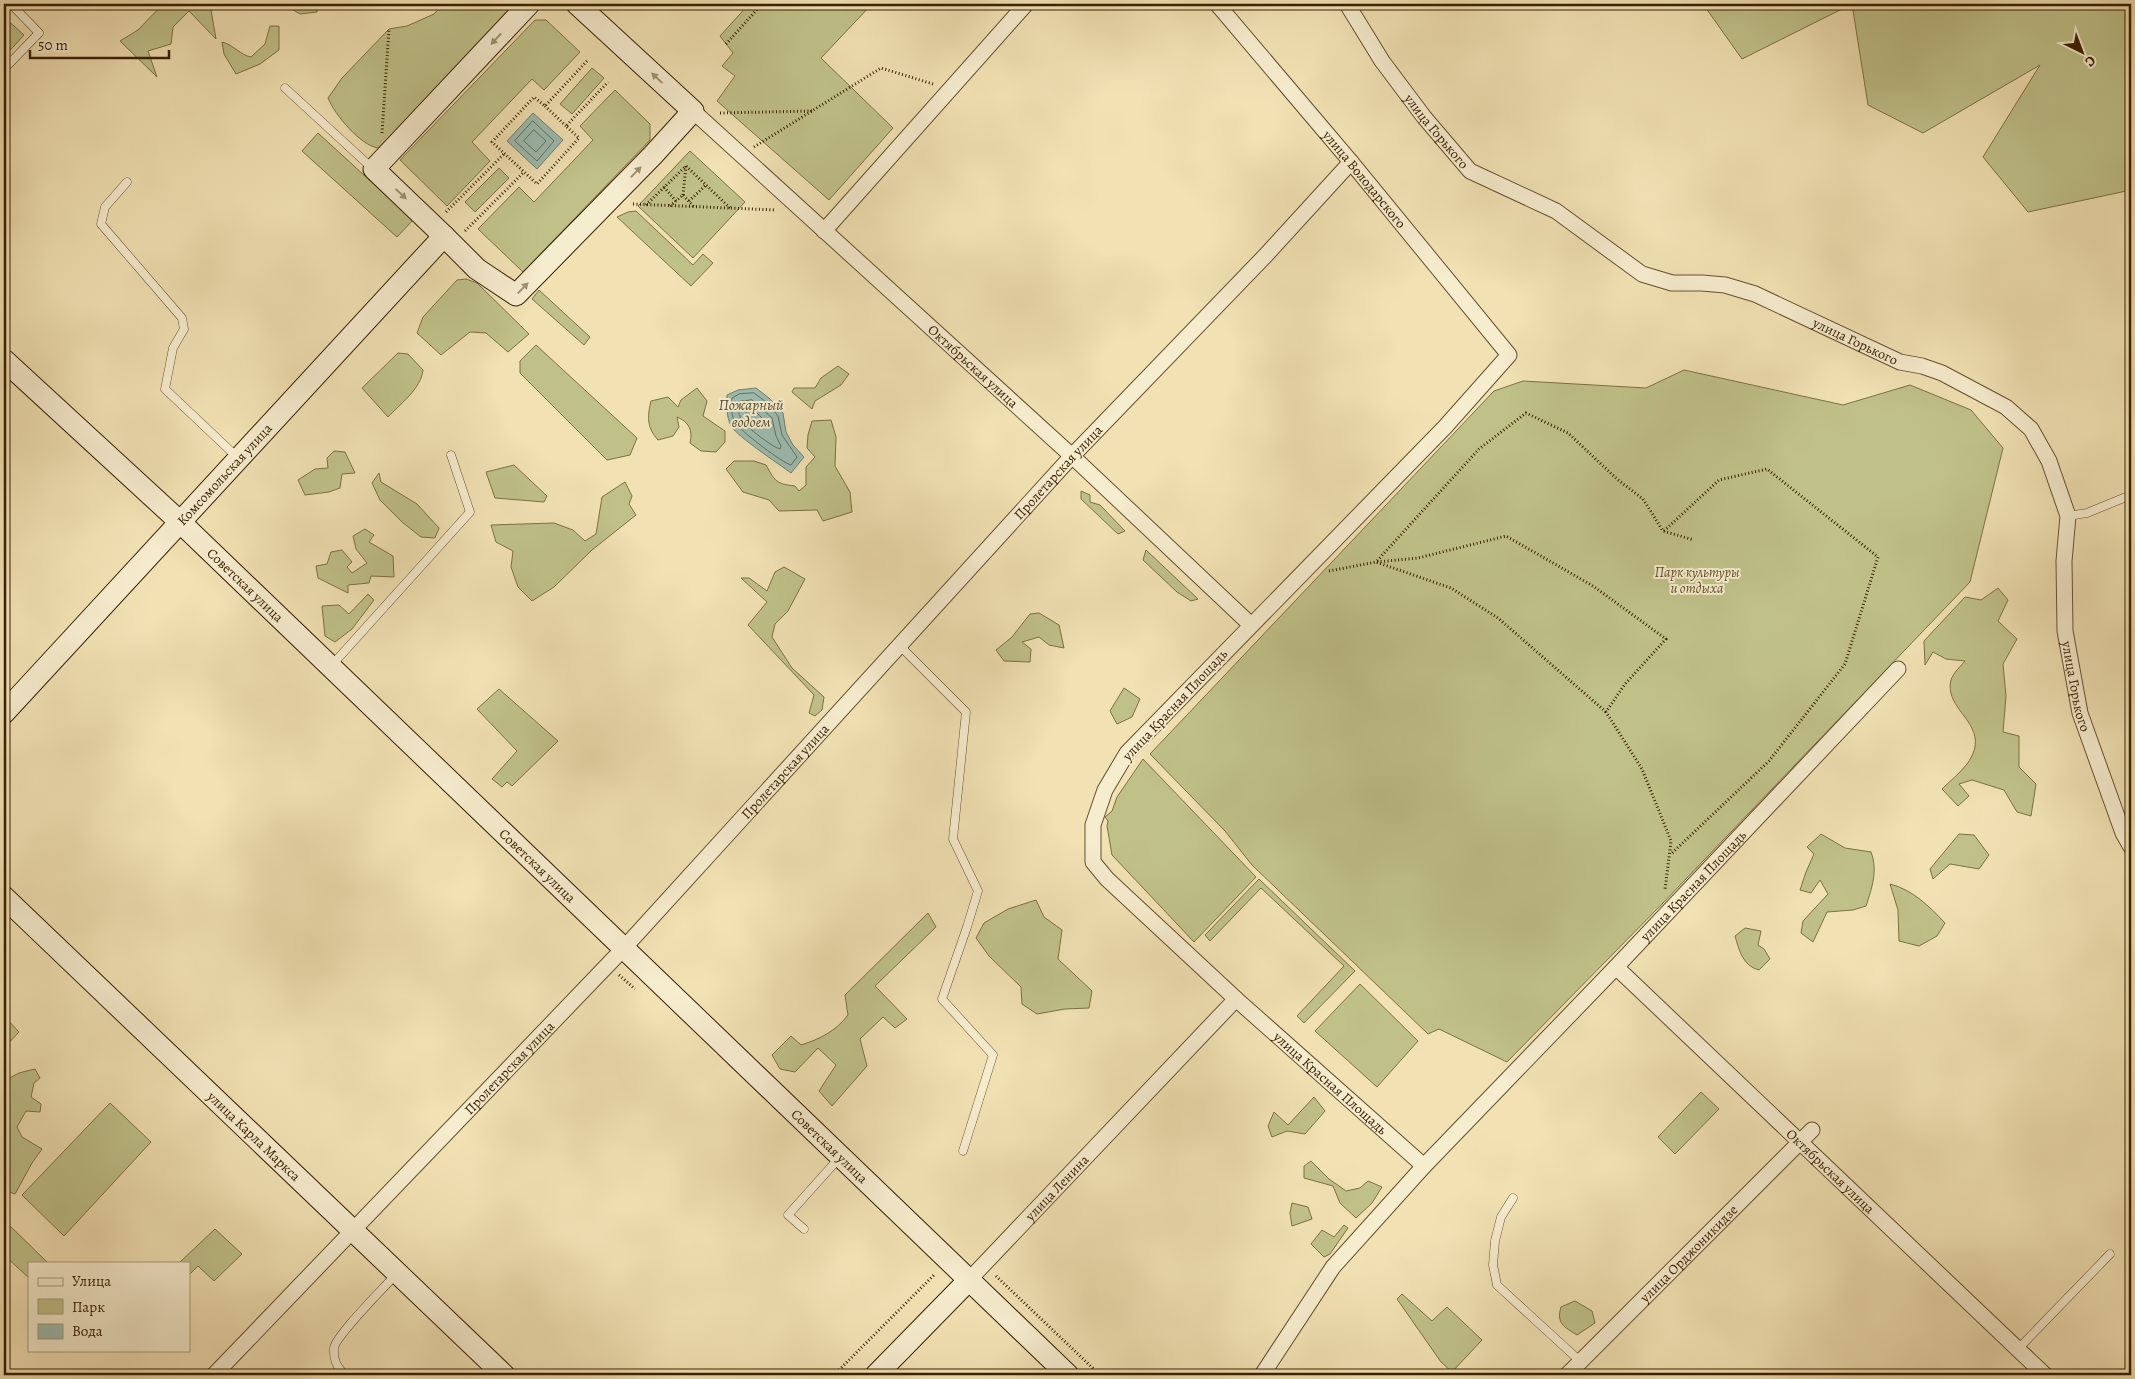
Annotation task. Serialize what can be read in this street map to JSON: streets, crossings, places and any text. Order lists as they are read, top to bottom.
{
  "streets": {
    "street": [
      "улица Горького",
      "улица Володарского",
      "Октябрьская улица",
      "Пролетарская улица",
      "Комсомольская улица",
      "Советская улица",
      "улица Красная Площадь",
      "улица Карла Маркса",
      "улица Ленина",
      "улица Орджоникидзе"
    ]
  },
  "crossings": [
    ["улица Володарского", "Пролетарская улица"],
    ["улица Володарского", "улица Красная Площадь"],
    ["Октябрьская улица", "Пролетарская улица"],
    ["Октябрьская улица", "улица Красная Площадь"],
    ["Октябрьская улица", "улица Орджоникидзе"],
    ["Пролетарская улица", "Советская улица"],
    ["Пролетарская улица", "улица Карла Маркса"],
    ["Комсомольская улица", "Советская улица"],
    ["Советская улица", "улица Ленина"],
    ["улица Красная Площадь", "улица Ленина"]
  ],
  "water": ["Пожарный водоем"],
  "parks": ["Парк культуры и отдыха"],
  "legend": ["Улица", "Парк", "Вода"],
  "scale_bar": "50 m",
  "north": "bottom right"
}
